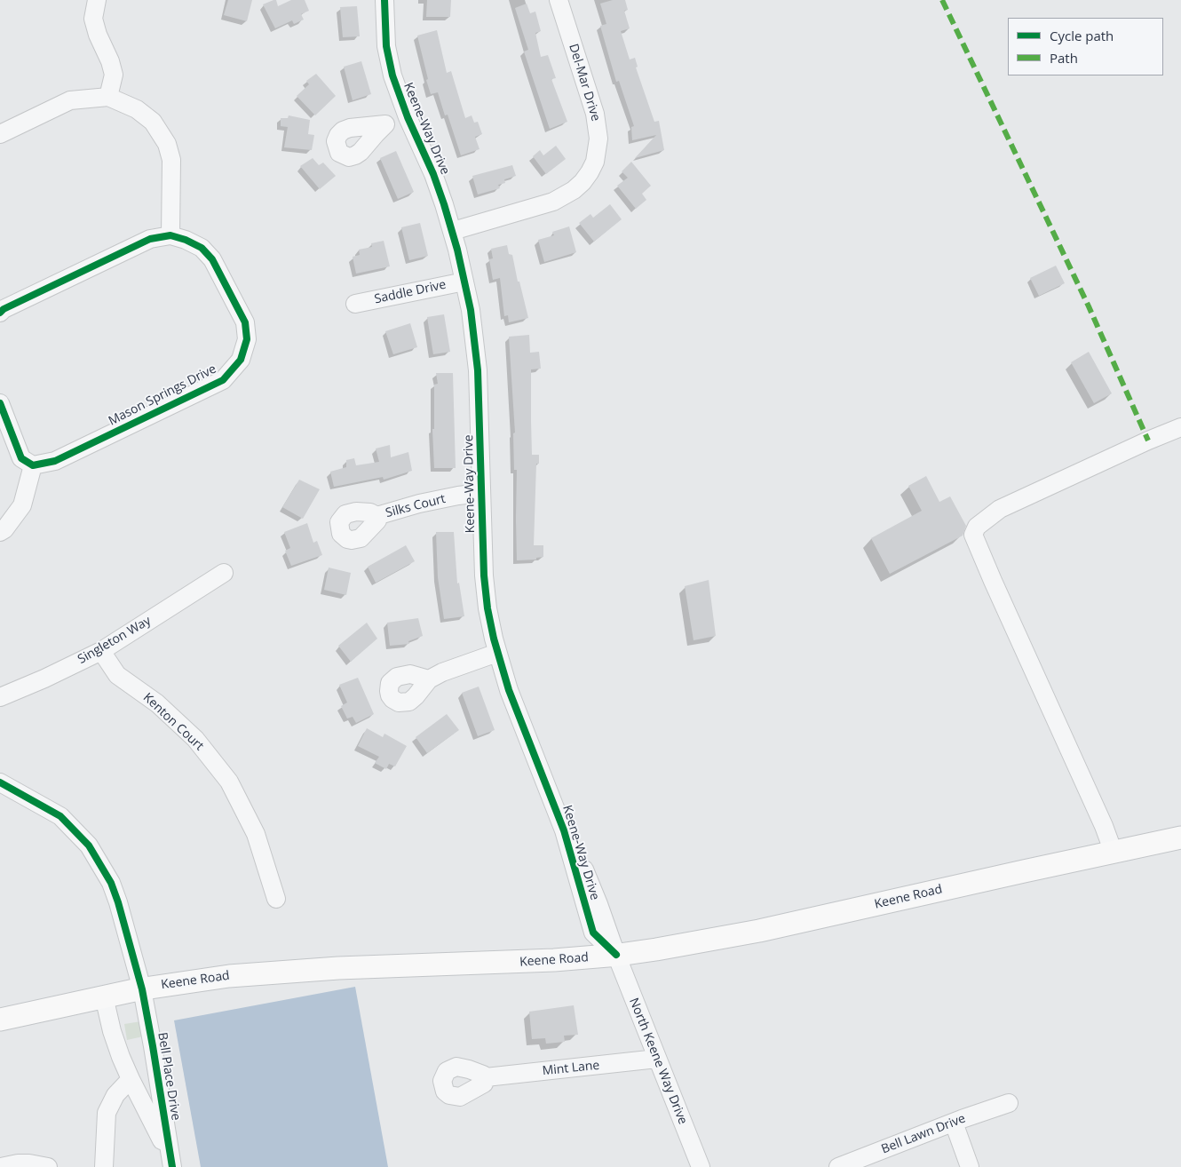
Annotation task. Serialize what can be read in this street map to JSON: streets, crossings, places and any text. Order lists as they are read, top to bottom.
{
  "streets": {
    "main road": ["Keene Road"],
    "street": [
      "Del-Mar Drive",
      "Keene-Way Drive",
      "Saddle Drive",
      "Mason Springs Drive",
      "Silks Court",
      "Singleton Way",
      "Kenton Court",
      "North Keene Way Drive",
      "Mint Lane",
      "Bell Place Drive",
      "Bell Lawn Drive"
    ]
  },
  "crossings": [
    ["Del-Mar Drive", "Keene-Way Drive"],
    ["Keene-Way Drive", "Saddle Drive"],
    ["Keene-Way Drive", "Silks Court"],
    ["Keene-Way Drive", "Keene Road"],
    ["Keene-Way Drive", "North Keene Way Drive"],
    ["Singleton Way", "Kenton Court"],
    ["Keene Road", "North Keene Way Drive"],
    ["Keene Road", "Bell Place Drive"],
    ["North Keene Way Drive", "Mint Lane"]
  ],
  "legend": ["Cycle path", "Path"]
}
